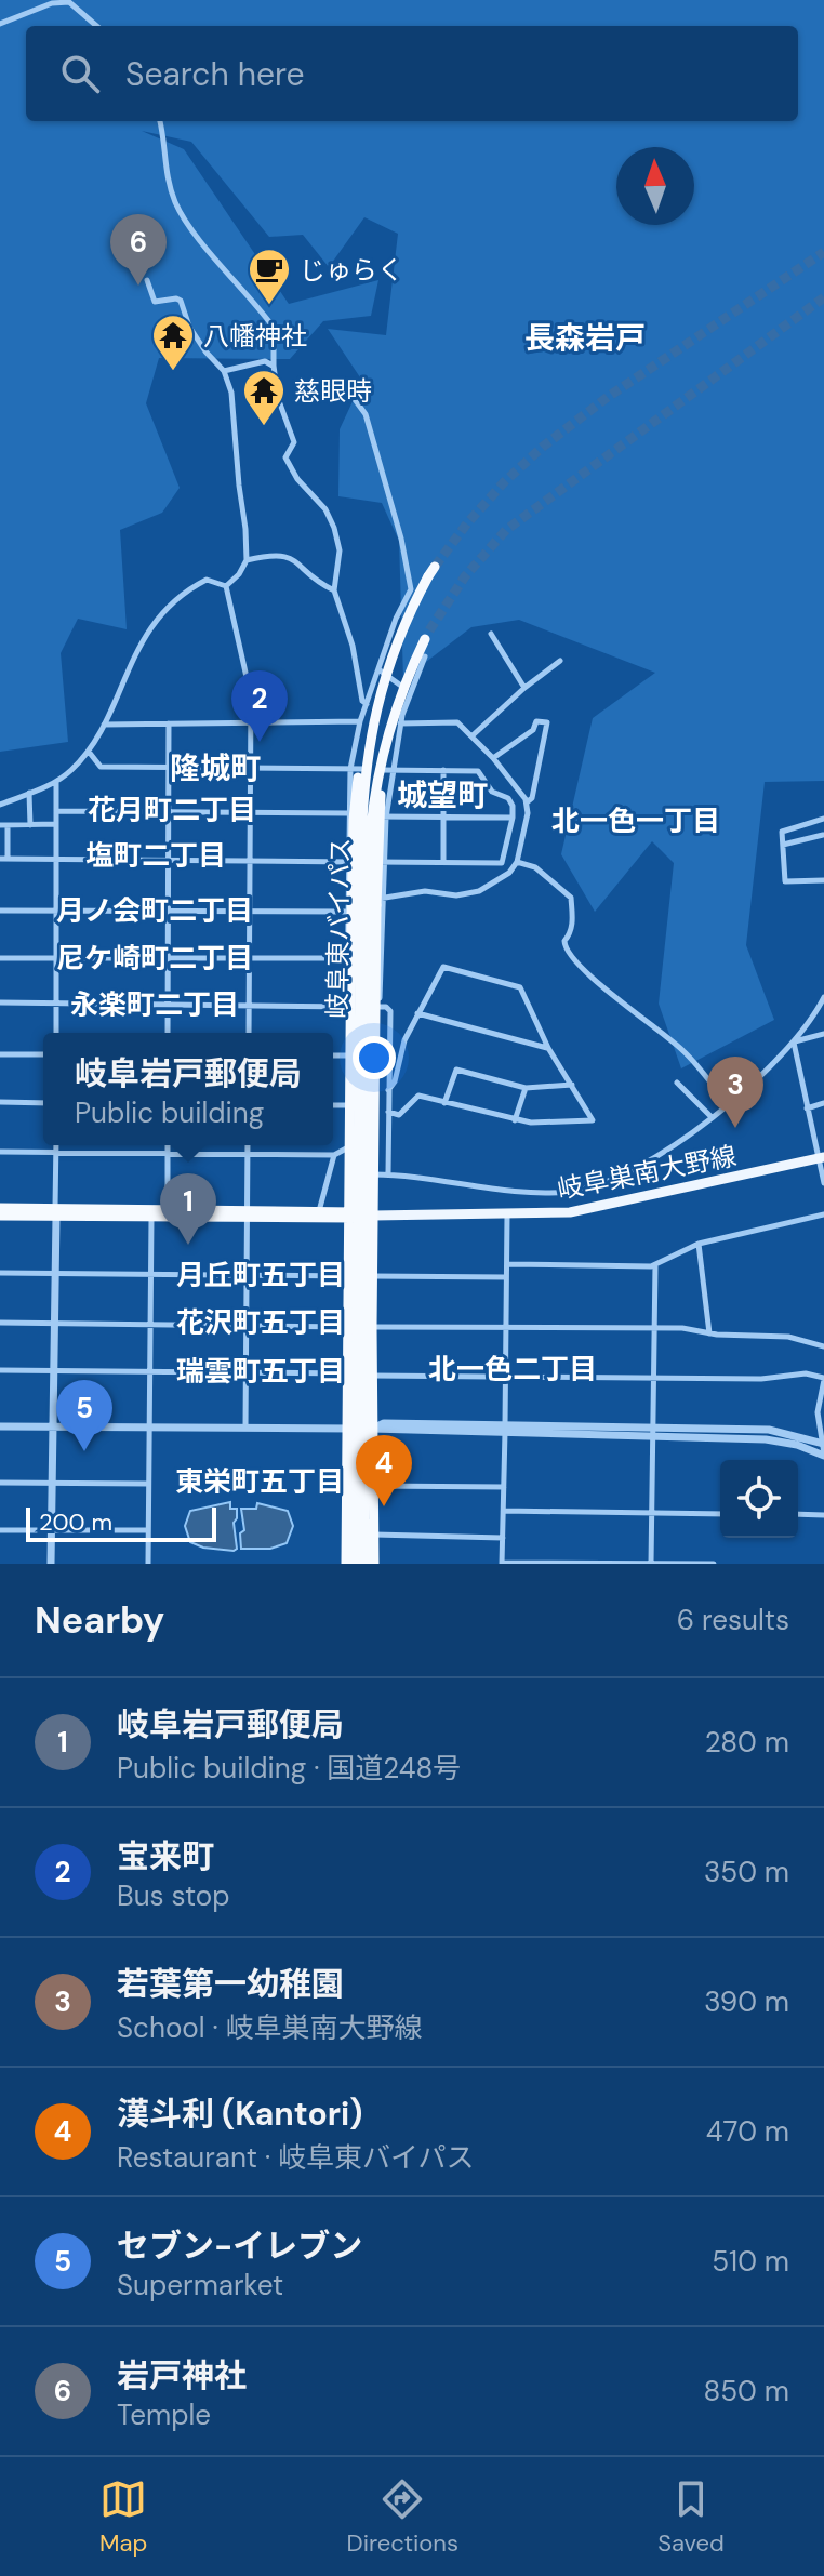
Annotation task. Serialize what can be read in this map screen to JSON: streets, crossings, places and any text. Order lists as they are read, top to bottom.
{
  "streets": {
    "highway": ["岐阜東バイパス"],
    "main road": ["岐阜巣南大野線"]
  },
  "districts": [
    "長森岩戸",
    "隆城町",
    "城望町",
    "花月町二丁目",
    "北一色一丁目",
    "塩町二丁目",
    "月ノ会町二丁目",
    "尼ケ崎町二丁目",
    "永楽町二丁目",
    "月丘町五丁目",
    "花沢町五丁目",
    "北一色二丁目",
    "瑞雲町五丁目",
    "東栄町五丁目"
  ],
  "places": {
    "cafe": ["じゅらく"],
    "temple": ["八幡神社", "慈眼時"]
  },
  "scale_bar": "200 m",
  "north": "top",
  "page": {
    "search": "Search here",
    "pins": [
      "6",
      "2",
      "3",
      "1",
      "5",
      "4"
    ],
    "popup": ["岐阜岩戸郵便局", "Public building"],
    "scale": "200 m",
    "heading": ["Nearby", "6 results"],
    "list": [
      {
        "mark": "1",
        "name": "岐阜岩戸郵便局",
        "note": "Public building · 国道248号",
        "value": "280 m"
      },
      {
        "mark": "2",
        "name": "宝来町",
        "note": "Bus stop",
        "value": "350 m"
      },
      {
        "mark": "3",
        "name": "若葉第一幼稚園",
        "note": "School · 岐阜巣南大野線",
        "value": "390 m"
      },
      {
        "mark": "4",
        "name": "漢斗利 (Kantori)",
        "note": "Restaurant · 岐阜東バイパス",
        "value": "470 m"
      },
      {
        "mark": "5",
        "name": "セブン-イレブン",
        "note": "Supermarket",
        "value": "510 m"
      },
      {
        "mark": "6",
        "name": "岩戸神社",
        "note": "Temple",
        "value": "850 m"
      }
    ],
    "nav": ["Map", "Directions", "Saved"]
  }
}
